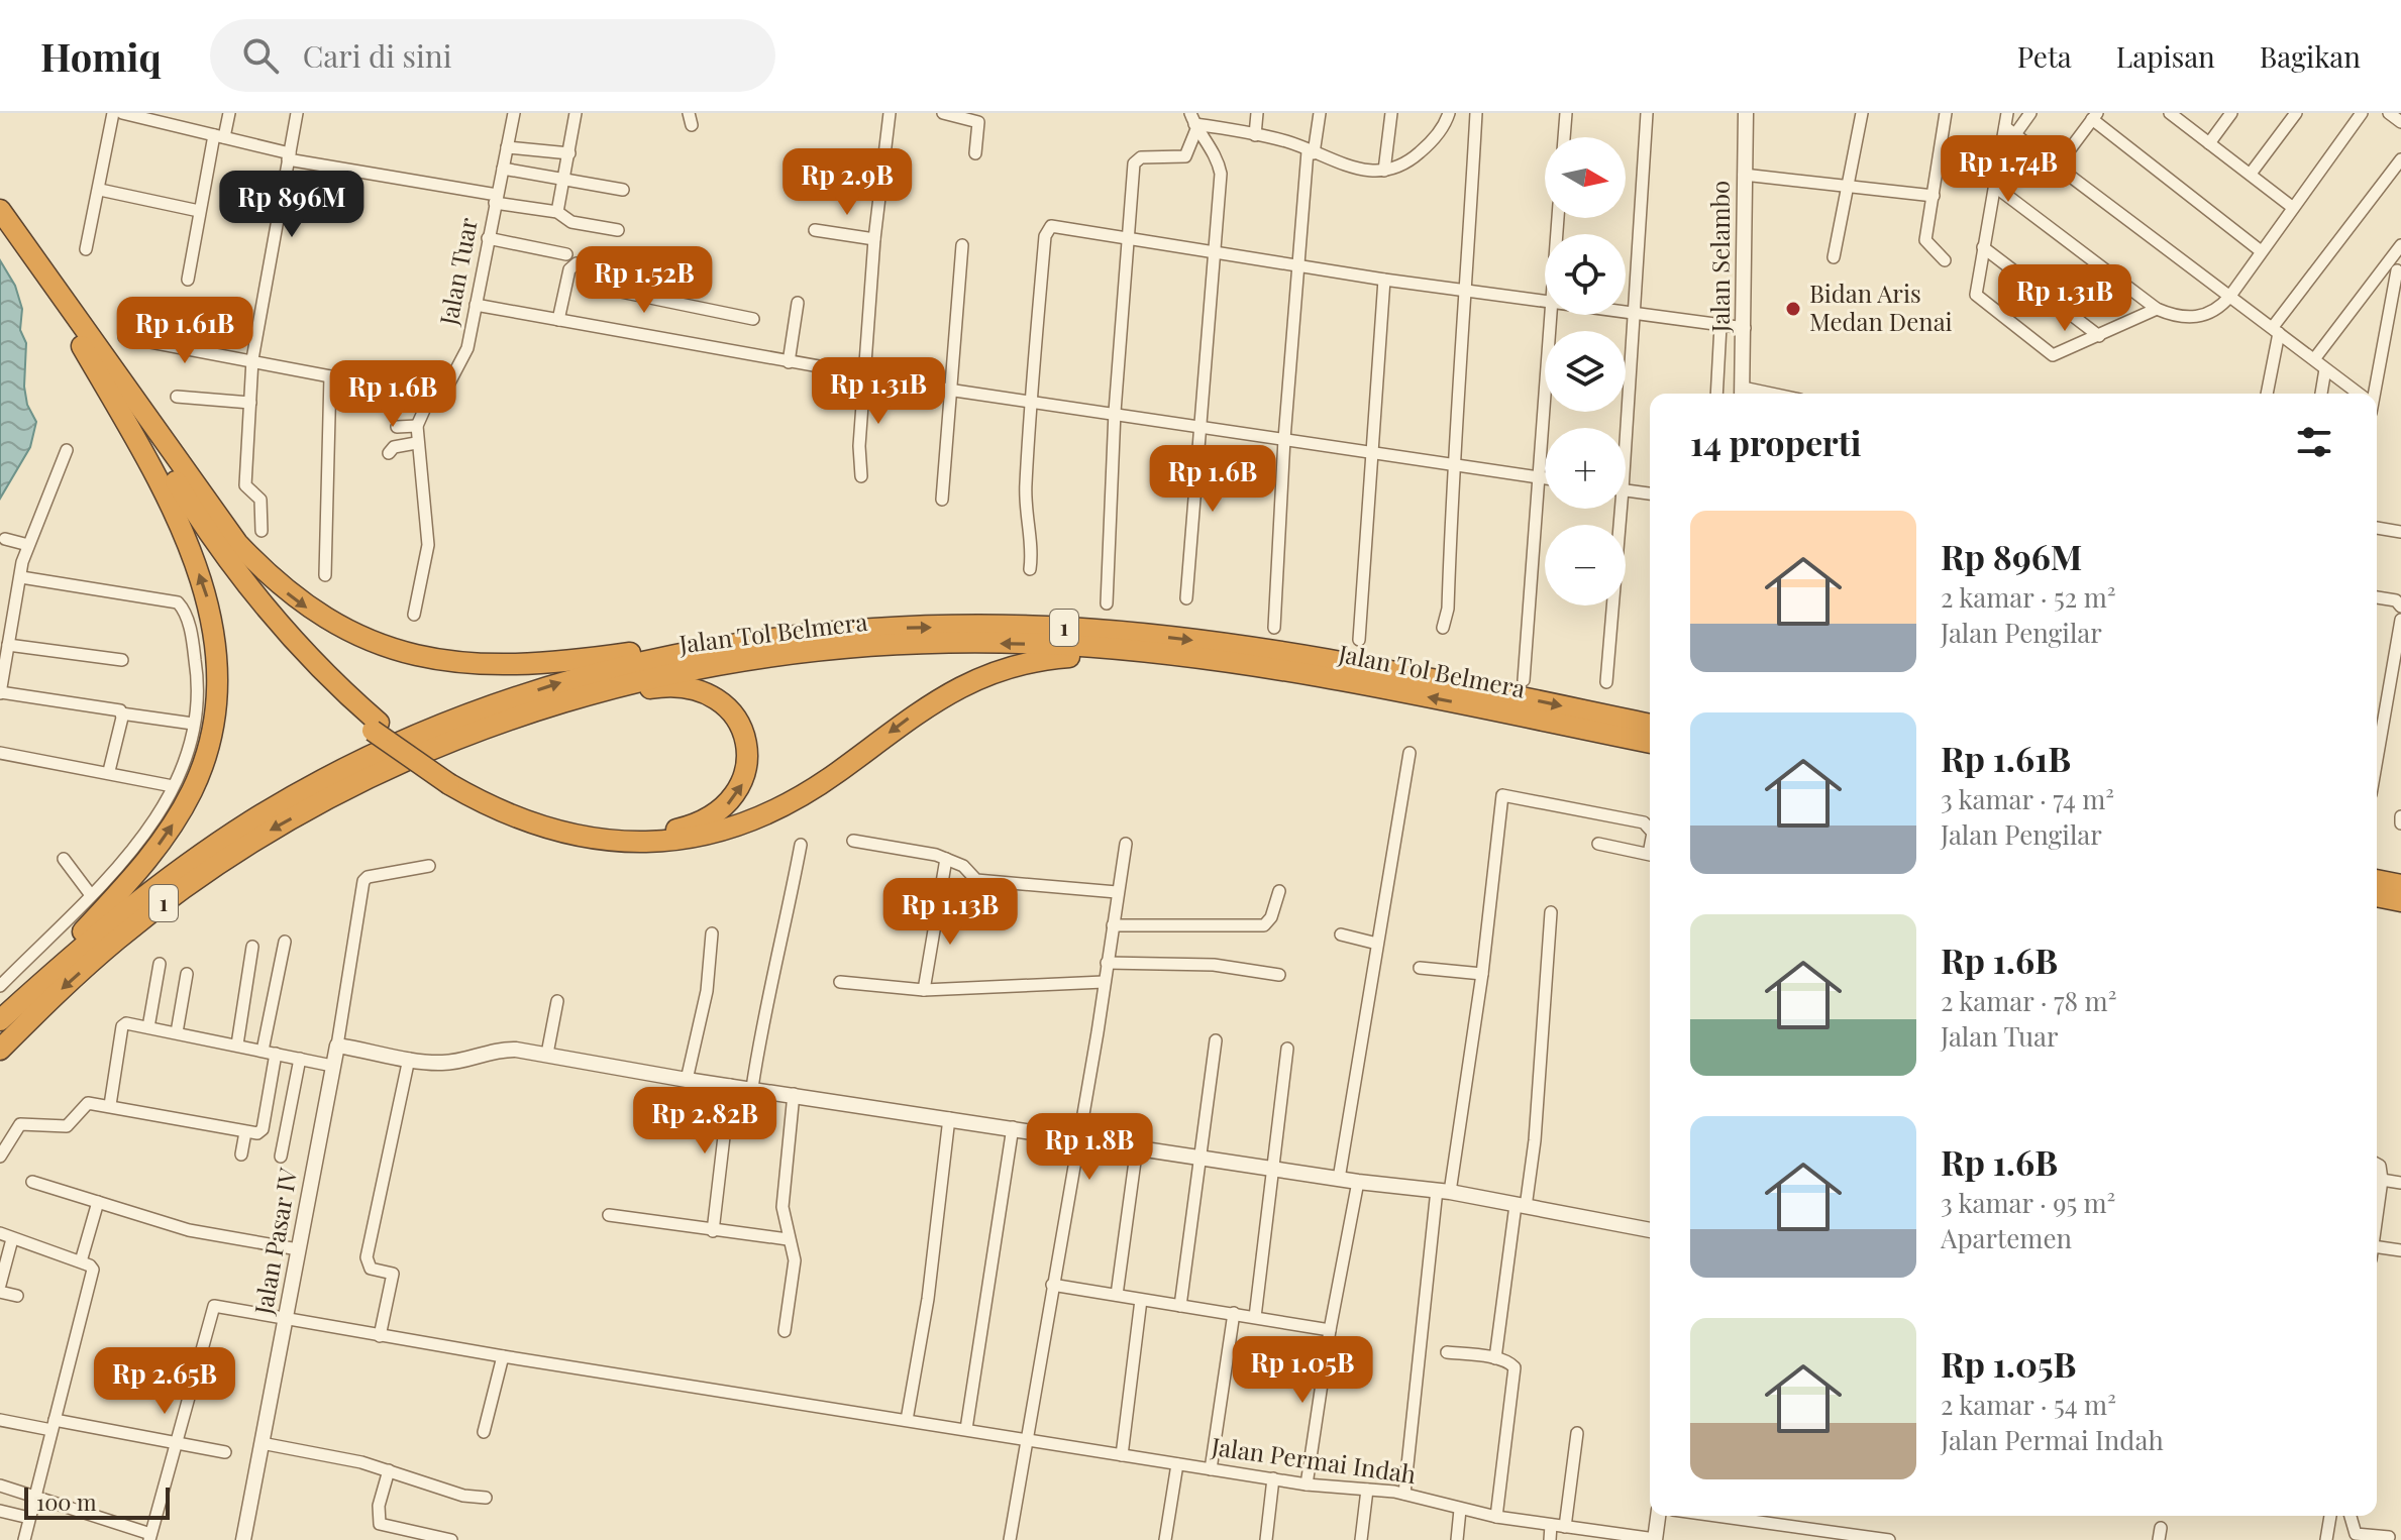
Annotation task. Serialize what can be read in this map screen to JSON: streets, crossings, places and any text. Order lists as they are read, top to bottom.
{
  "streets": {
    "highway": ["1", "Jalan Tol Belmera"],
    "street": [
      "Jalan Selambo",
      "Jalan Tuar",
      "Jalan Pasar IV",
      "Jalan Permai Indah"
    ]
  },
  "crossings": [
    ["Jalan Pasar IV", "Jalan Permai Indah"]
  ],
  "places": ["Bidan Aris Medan Denai"],
  "scale_bar": "100 m",
  "north": "right",
  "page": {
    "header": "Homiq",
    "search": "Cari di sini",
    "nav": ["Peta", "Lapisan", "Bagikan"],
    "price": [
      "Rp 1.74B",
      "Rp 2.9B",
      "Rp 896M",
      "Rp 1.52B",
      "Rp 1.31B",
      "Rp 1.61B",
      "Rp 1.31B",
      "Rp 1.6B",
      "Rp 1.6B",
      "Rp 1.13B",
      "Rp 2.82B",
      "Rp 1.8B",
      "Rp 1.05B",
      "Rp 2.65B"
    ],
    "map_buttons": ["+", "−"],
    "heading": "14 properti",
    "list": [
      {
        "name": "Rp 896M",
        "note": "2 kamar · 52 m² · Jalan Pengilar"
      },
      {
        "name": "Rp 1.61B",
        "note": "3 kamar · 74 m² · Jalan Pengilar"
      },
      {
        "name": "Rp 1.6B",
        "note": "2 kamar · 78 m² · Jalan Tuar"
      },
      {
        "name": "Rp 1.6B",
        "note": "3 kamar · 95 m² · Apartemen"
      },
      {
        "name": "Rp 1.05B",
        "note": "2 kamar · 54 m² · Jalan Permai Indah"
      }
    ],
    "scale": "100 m"
  }
}
